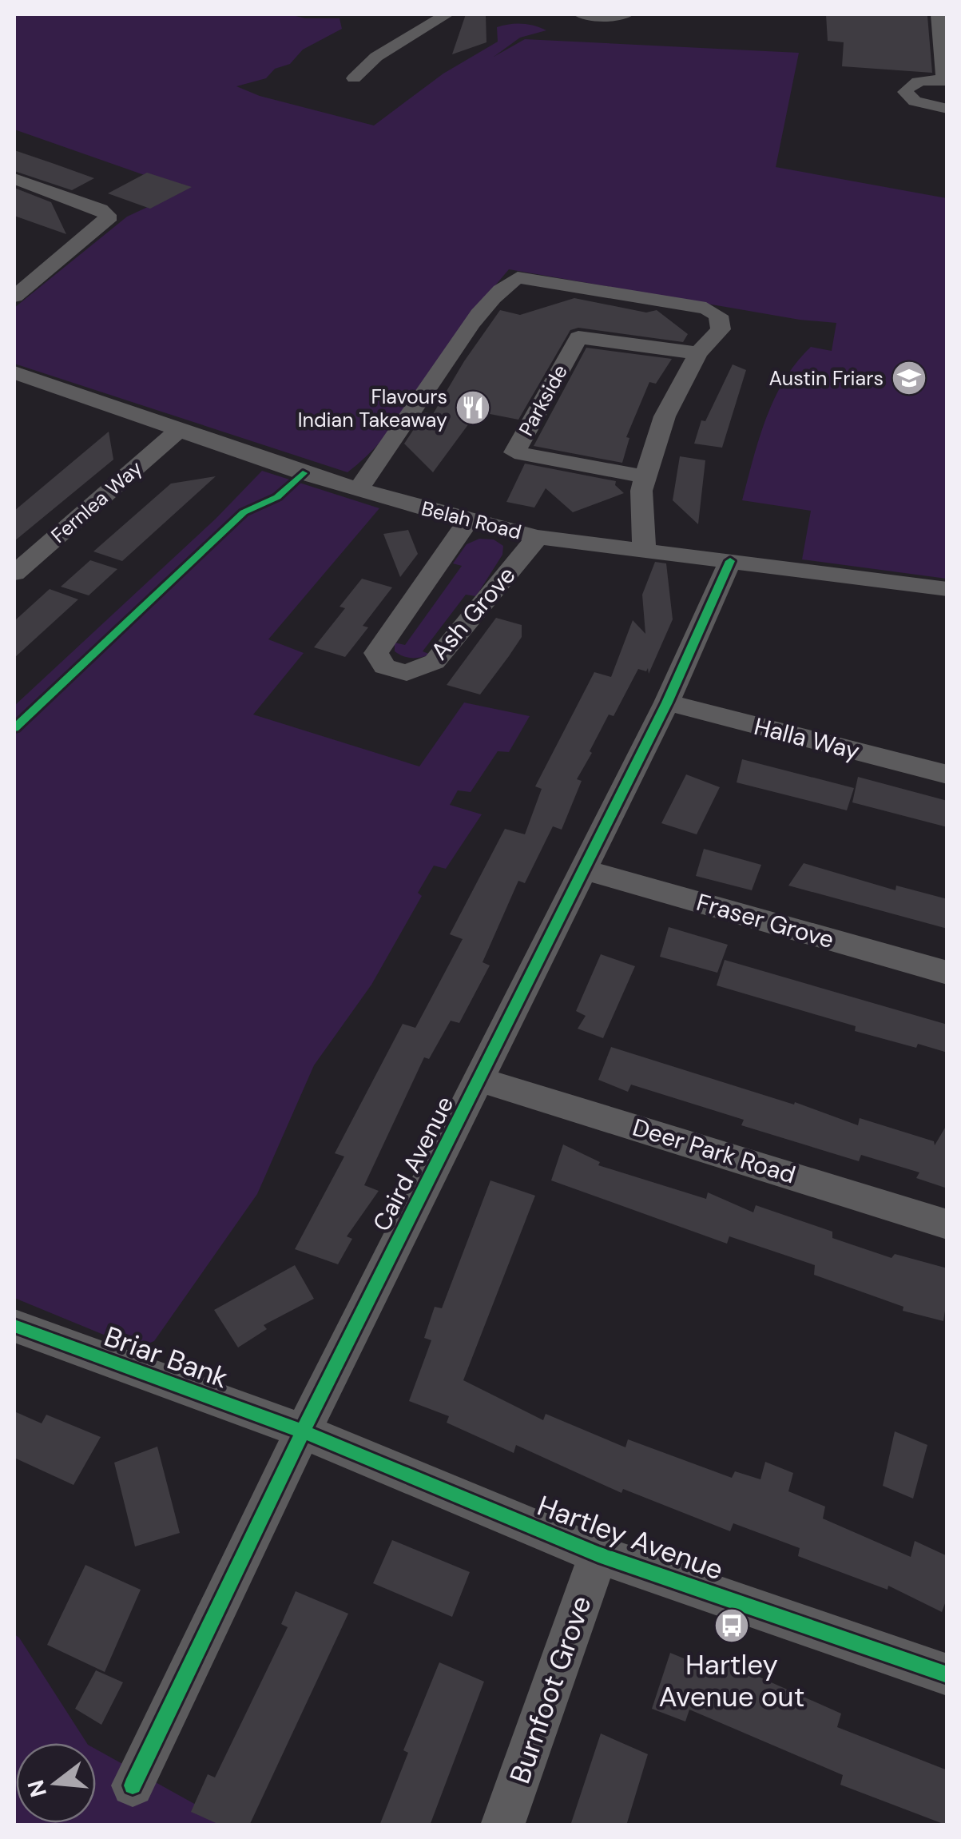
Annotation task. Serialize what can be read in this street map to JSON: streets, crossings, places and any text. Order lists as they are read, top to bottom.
{
  "streets": {
    "street": [
      "Parkside",
      "Fernlea Way",
      "Belah Road",
      "Ash Grove",
      "Halla Way",
      "Fraser Grove",
      "Deer Park Road",
      "Caird Avenue",
      "Briar Bank",
      "Hartley Avenue",
      "Burnfoot Grove"
    ]
  },
  "crossings": [
    ["Fernlea Way", "Belah Road"],
    ["Belah Road", "Ash Grove"],
    ["Belah Road", "Caird Avenue"],
    ["Halla Way", "Caird Avenue"],
    ["Fraser Grove", "Caird Avenue"],
    ["Deer Park Road", "Caird Avenue"],
    ["Caird Avenue", "Briar Bank"],
    ["Caird Avenue", "Hartley Avenue"],
    ["Briar Bank", "Hartley Avenue"],
    ["Hartley Avenue", "Burnfoot Grove"]
  ],
  "places": {
    "school or university": ["Austin Friars"],
    "restaurant": ["Flavours Indian Takeaway"],
    "bus stop": ["Hartley Avenue out"]
  },
  "north": "left"
}
